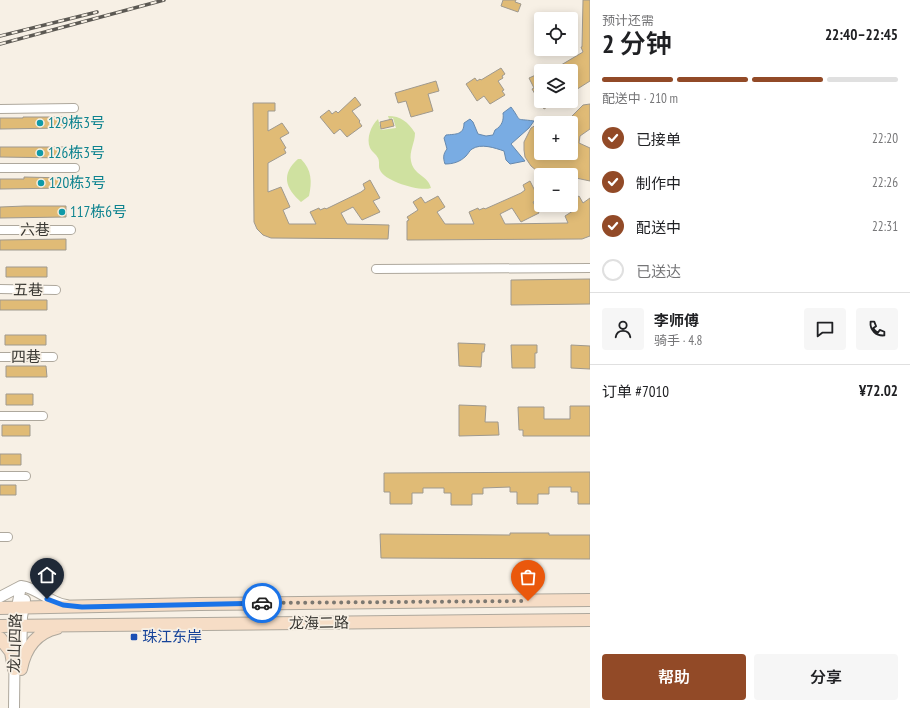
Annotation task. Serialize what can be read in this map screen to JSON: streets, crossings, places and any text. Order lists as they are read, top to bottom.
{
  "streets": {
    "main road": ["龙海二路"],
    "street": [
      "六巷",
      "五巷",
      "四巷",
      "龙山四路"
    ]
  },
  "crossings": [
    ["龙海二路", "龙山四路"]
  ],
  "places": {
    "other": [
      "129栋3号",
      "126栋3号",
      "120栋3号",
      "117栋6号"
    ],
    "transit": ["珠江东岸"]
  },
  "page": {
    "heading": ["2 分钟", "预计还需", "22:40–22:45"],
    "panel": [
      "李师傅",
      "骑手 · 4.8",
      "订单 #7010",
      "¥72.02"
    ],
    "map_buttons": ["+", "−"],
    "bar": "配送中 · 210 m",
    "list": [
      ["已接单", "22:20"],
      ["制作中", "22:26"],
      ["配送中", "22:31"],
      "已送达"
    ],
    "buttons": ["帮助", "分享"]
  }
}
